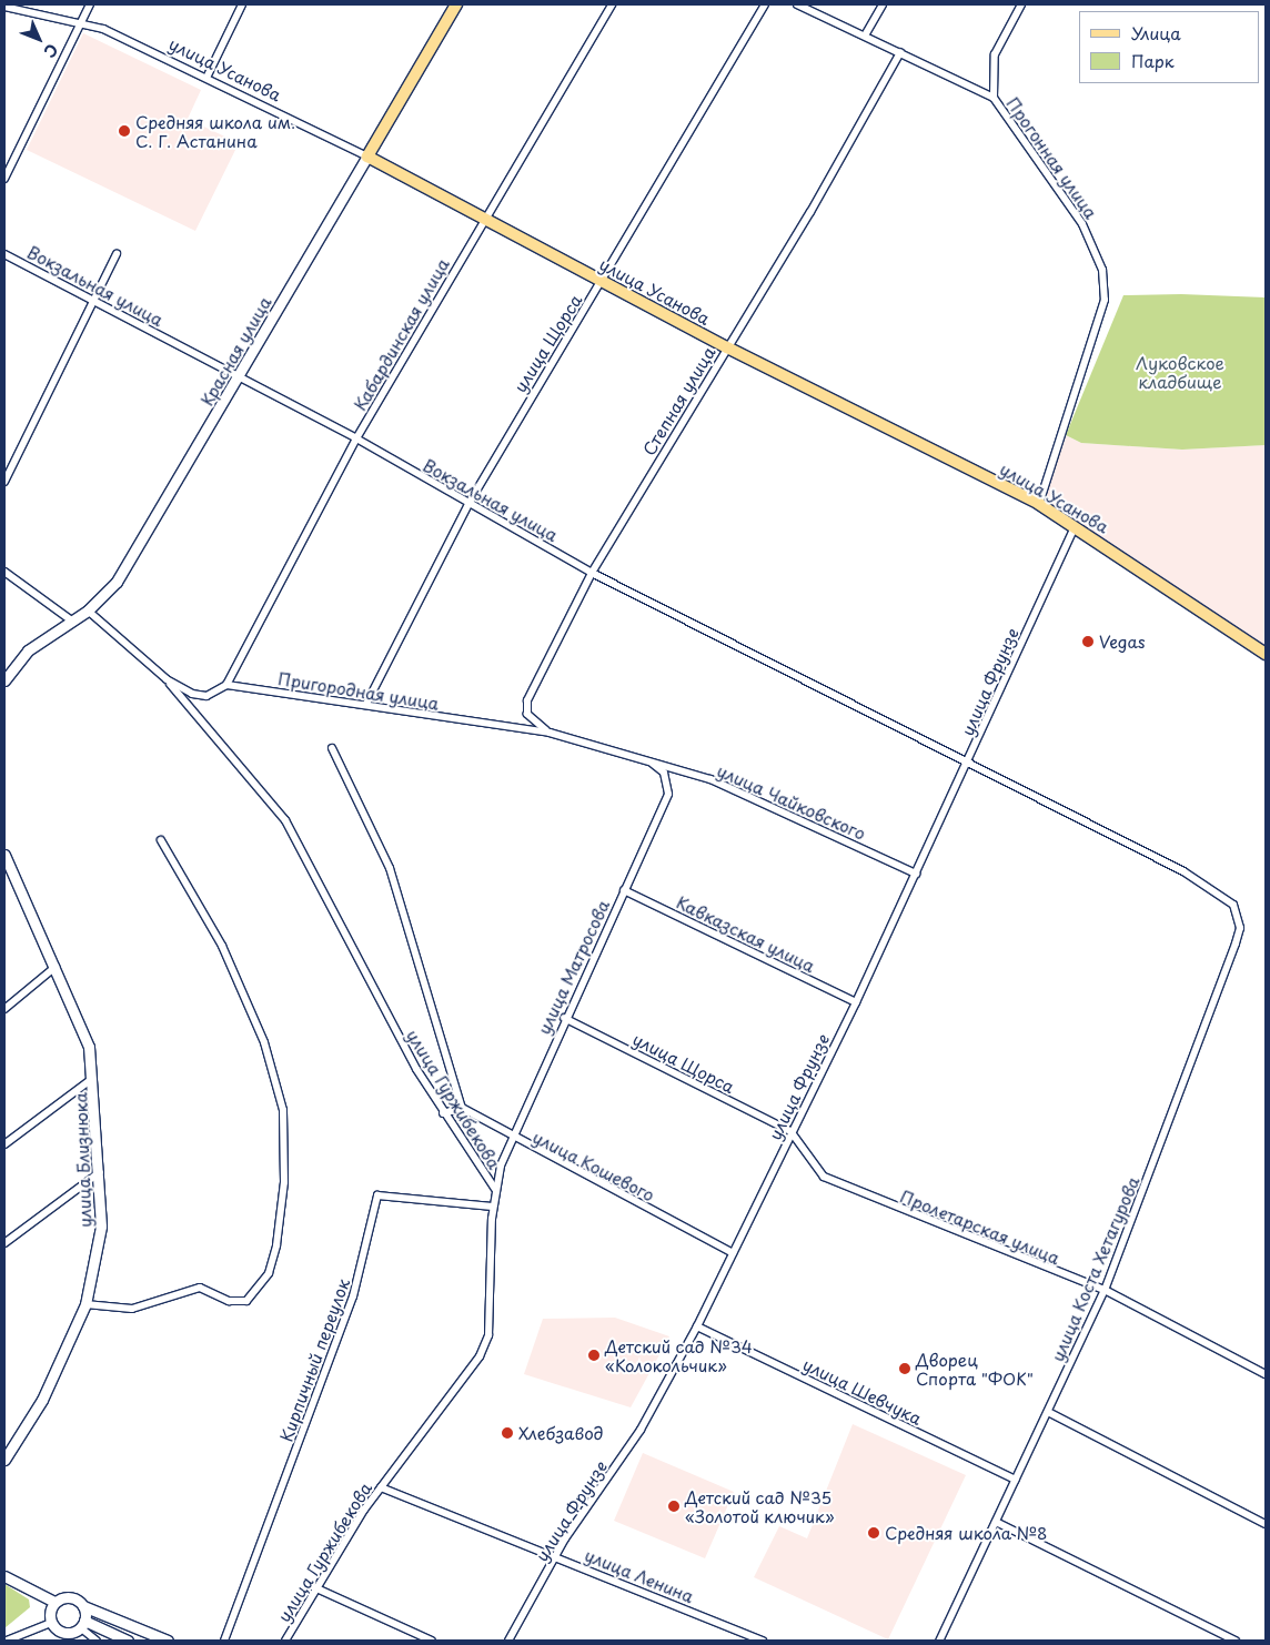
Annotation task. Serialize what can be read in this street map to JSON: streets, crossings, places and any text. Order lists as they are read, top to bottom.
{
  "streets": {
    "main road": ["улица Усанова", "Красная улица"],
    "street": [
      "Прогонная улица",
      "Вокзальная улица",
      "Кабардинская улица",
      "улица Щорса",
      "Степная улица",
      "улица Фрунзе",
      "Пригородная улица",
      "улица Чайковского",
      "Кавказская улица",
      "улица Матросова",
      "улица Гуржибекова",
      "улица Близнюка",
      "улица Кошевого",
      "Пролетарская улица",
      "улица Коста Хетагурова",
      "Кирпичный переулок",
      "улица Шевчука",
      "улица Ленина"
    ]
  },
  "crossings": [
    ["улица Усанова", "Прогонная улица"],
    ["улица Усанова", "Кабардинская улица"],
    ["улица Усанова", "улица Щорса"],
    ["улица Усанова", "Красная улица"],
    ["улица Усанова", "Степная улица"],
    ["улица Усанова", "улица Фрунзе"],
    ["Прогонная улица", "Степная улица"],
    ["Вокзальная улица", "Кабардинская улица"],
    ["Вокзальная улица", "улица Щорса"],
    ["Вокзальная улица", "Красная улица"],
    ["Вокзальная улица", "Степная улица"],
    ["Вокзальная улица", "улица Фрунзе"],
    ["Вокзальная улица", "улица Коста Хетагурова"],
    ["Кабардинская улица", "Пригородная улица"],
    ["улица Щорса", "улица Фрунзе"],
    ["улица Щорса", "Пригородная улица"],
    ["улица Щорса", "улица Матросова"],
    ["улица Щорса", "Пролетарская улица"],
    ["Красная улица", "Пригородная улица"],
    ["Степная улица", "Пригородная улица"],
    ["улица Фрунзе", "улица Чайковского"],
    ["улица Фрунзе", "Кавказская улица"],
    ["улица Фрунзе", "улица Кошевого"],
    ["улица Фрунзе", "Пролетарская улица"],
    ["улица Фрунзе", "улица Шевчука"],
    ["улица Фрунзе", "улица Ленина"],
    ["Пригородная улица", "улица Чайковского"],
    ["Пригородная улица", "улица Матросова"],
    ["Пригородная улица", "улица Гуржибекова"],
    ["улица Чайковского", "улица Матросова"],
    ["Кавказская улица", "улица Матросова"],
    ["улица Матросова", "улица Гуржибекова"],
    ["улица Матросова", "улица Кошевого"],
    ["улица Гуржибекова", "улица Кошевого"],
    ["улица Гуржибекова", "Кирпичный переулок"],
    ["улица Гуржибекова", "улица Ленина"],
    ["Пролетарская улица", "улица Коста Хетагурова"],
    ["улица Коста Хетагурова", "улица Шевчука"]
  ],
  "parks": ["Луковское кладбище"],
  "places": [
    "Средняя школа им. C. Г. Астанина",
    "Vegas",
    "Детский сад №34 «Колокольчик»",
    "Дворец Спорта \"ФОК\"",
    "Хлебзавод",
    "Детский сад №35 «Золотой ключик»",
    "Средняя школа №8"
  ],
  "legend": ["Улица", "Парк"],
  "north": "bottom right"
}
